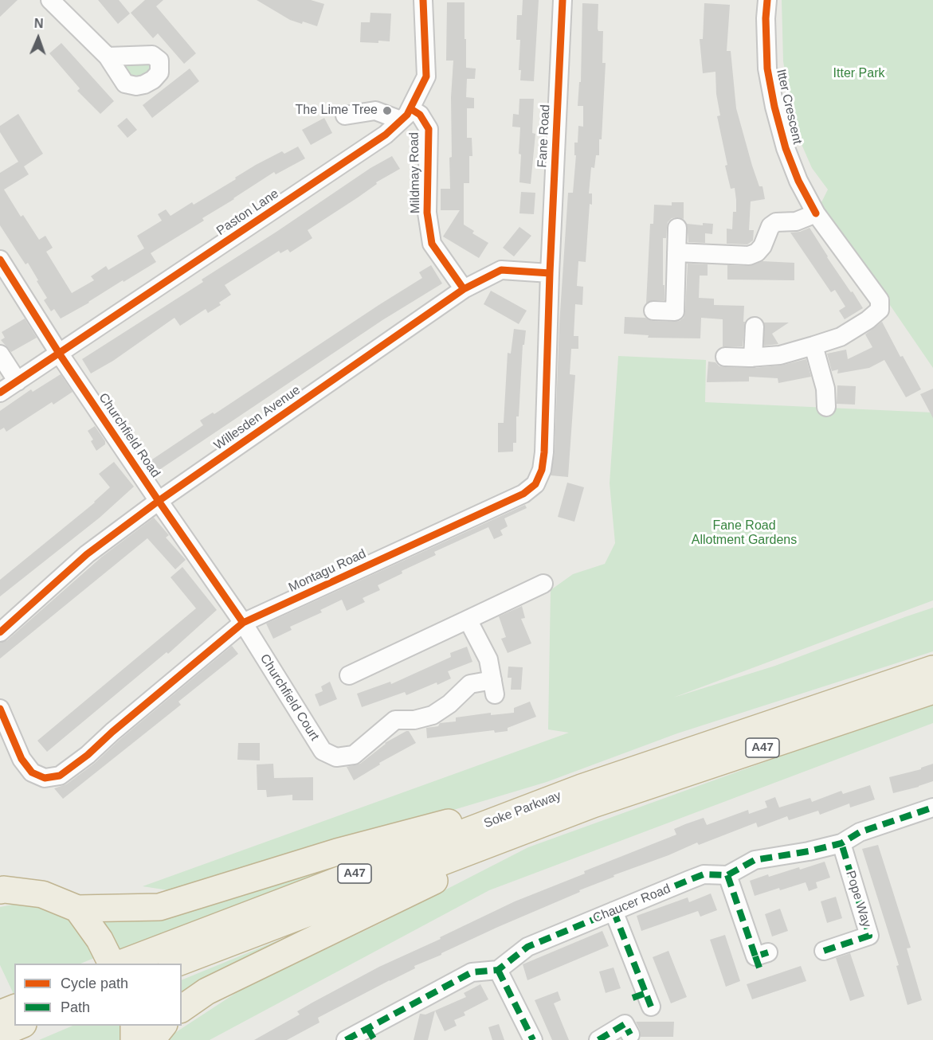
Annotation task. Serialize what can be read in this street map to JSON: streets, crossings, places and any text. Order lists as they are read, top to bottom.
{
  "streets": {
    "highway": ["A47", "Soke Parkway"],
    "street": [
      "Itter Crescent",
      "Fane Road",
      "Mildmay Road",
      "Paston Lane",
      "Willesden Avenue",
      "Churchfield Road",
      "Montagu Road",
      "Churchfield Court",
      "Pope Way",
      "Chaucer Road"
    ]
  },
  "crossings": [
    ["Fane Road", "Willesden Avenue"],
    ["Fane Road", "Montagu Road"],
    ["Mildmay Road", "Paston Lane"],
    ["Mildmay Road", "Willesden Avenue"],
    ["Paston Lane", "Churchfield Road"],
    ["Willesden Avenue", "Churchfield Road"],
    ["Willesden Avenue", "Montagu Road"],
    ["Churchfield Road", "Montagu Road"],
    ["Churchfield Road", "Churchfield Court"],
    ["Montagu Road", "Churchfield Court"],
    ["A47", "Soke Parkway"]
  ],
  "parks": ["Itter Park", "Fane Road Allotment Gardens"],
  "places": ["The Lime Tree"],
  "legend": ["Cycle path", "Path"],
  "north": "top"
}
